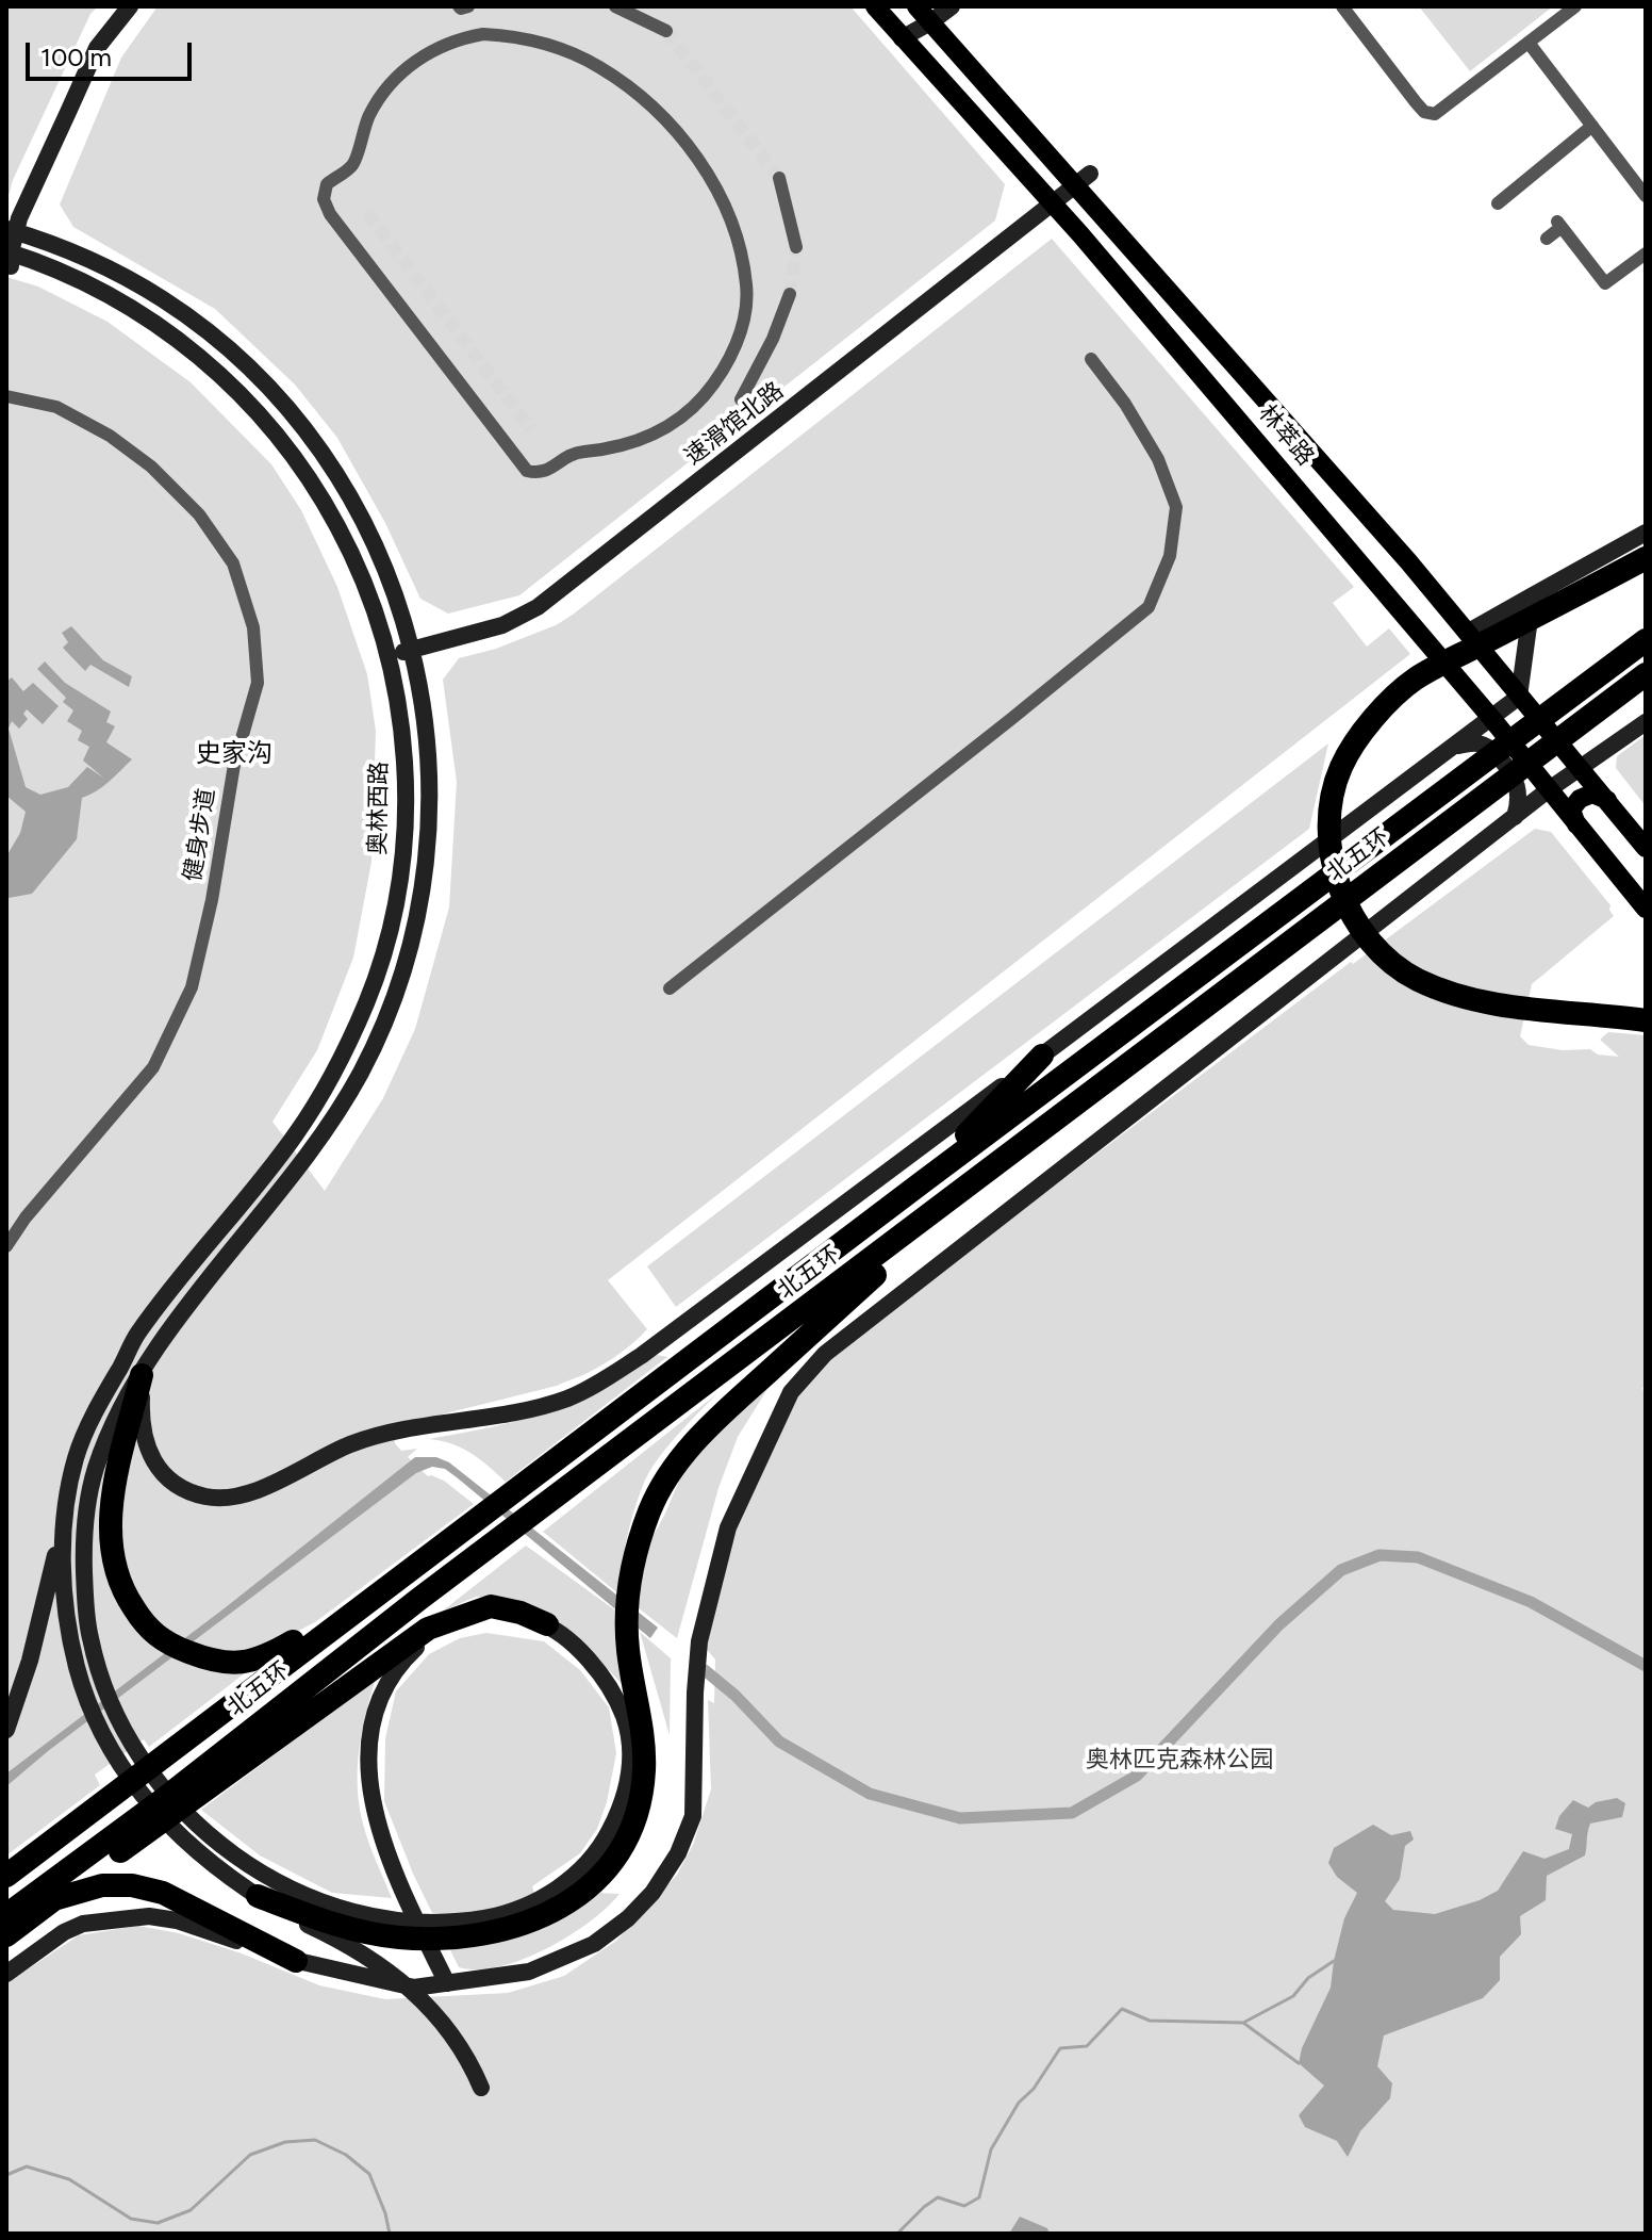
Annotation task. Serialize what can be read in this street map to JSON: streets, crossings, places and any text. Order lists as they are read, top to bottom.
{
  "streets": {
    "highway": ["北五环"],
    "main road": ["速滑馆北路", "林萃路", "奥林西路"],
    "street": ["健身步道"]
  },
  "crossings": [
    ["速滑馆北路", "林萃路"],
    ["速滑馆北路", "奥林西路"]
  ],
  "districts": ["史家沟"],
  "parks": ["奥林匹克森林公园"],
  "scale_bar": "100 m"
}
